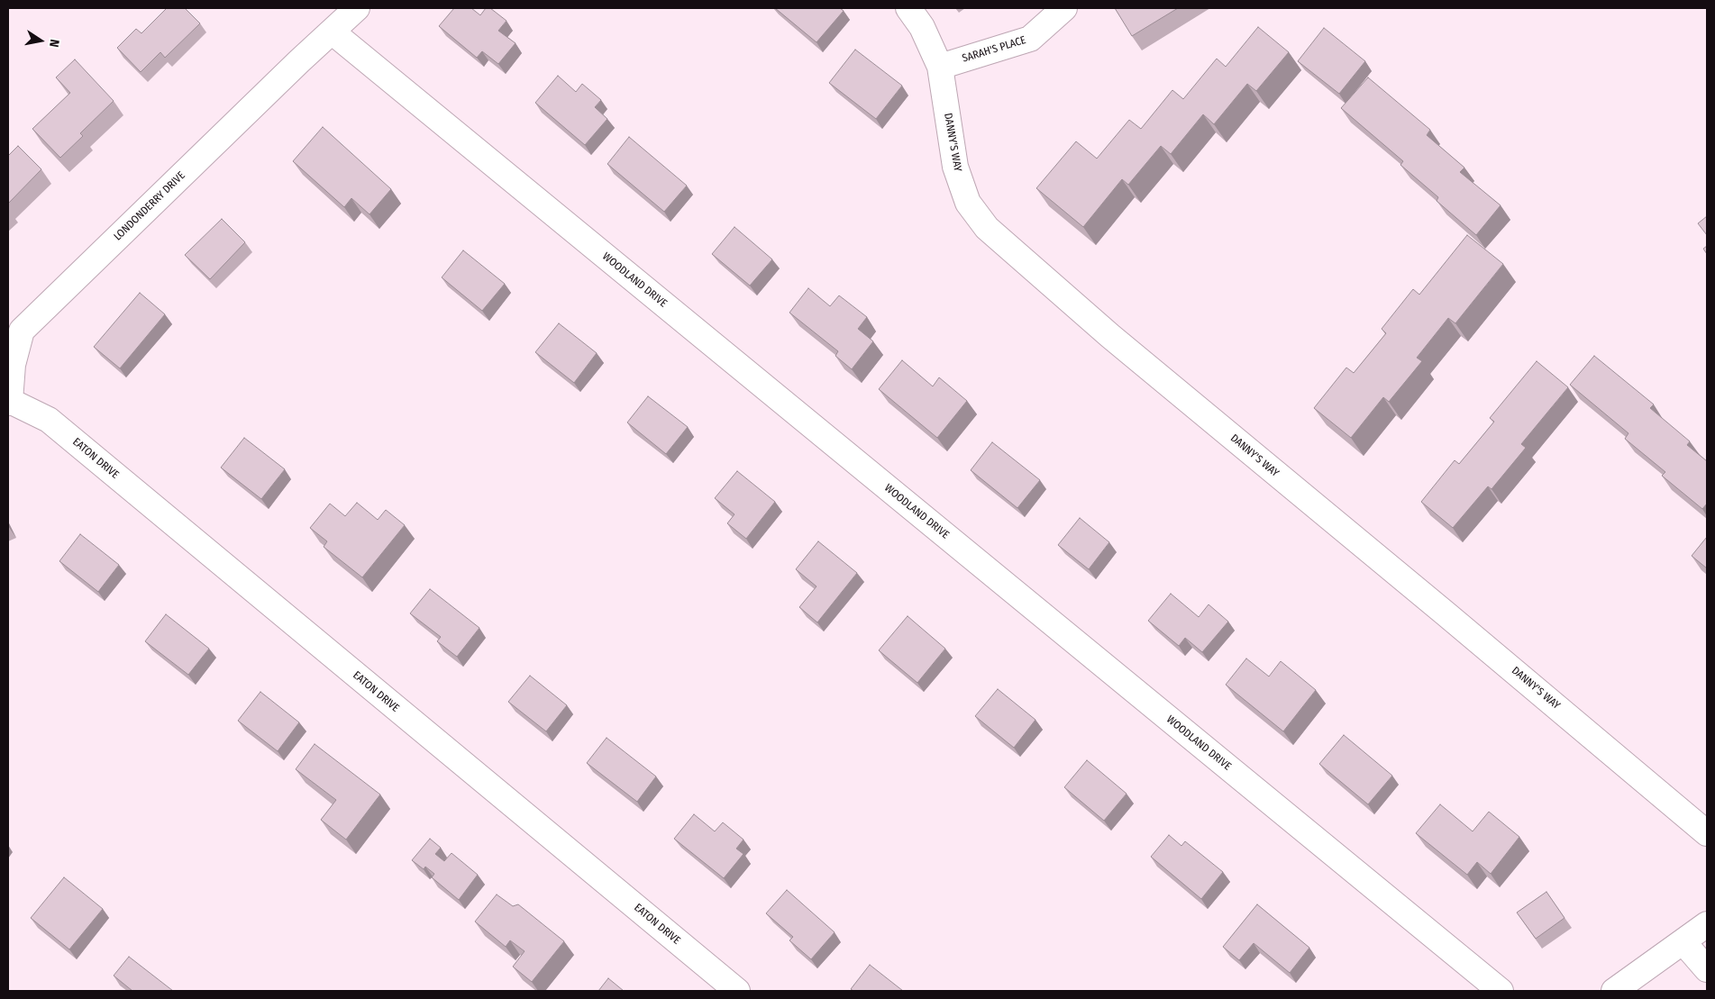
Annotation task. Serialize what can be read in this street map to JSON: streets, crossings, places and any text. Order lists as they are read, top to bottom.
{
  "streets": {
    "street": [
      "SARAH'S PLACE",
      "DANNY'S WAY",
      "LONDONDERRY DRIVE",
      "WOODLAND DRIVE",
      "EATON DRIVE"
    ]
  },
  "crossings": [
    ["SARAH'S PLACE", "DANNY'S WAY"],
    ["LONDONDERRY DRIVE", "WOODLAND DRIVE"],
    ["LONDONDERRY DRIVE", "EATON DRIVE"]
  ],
  "north": "right"
}
